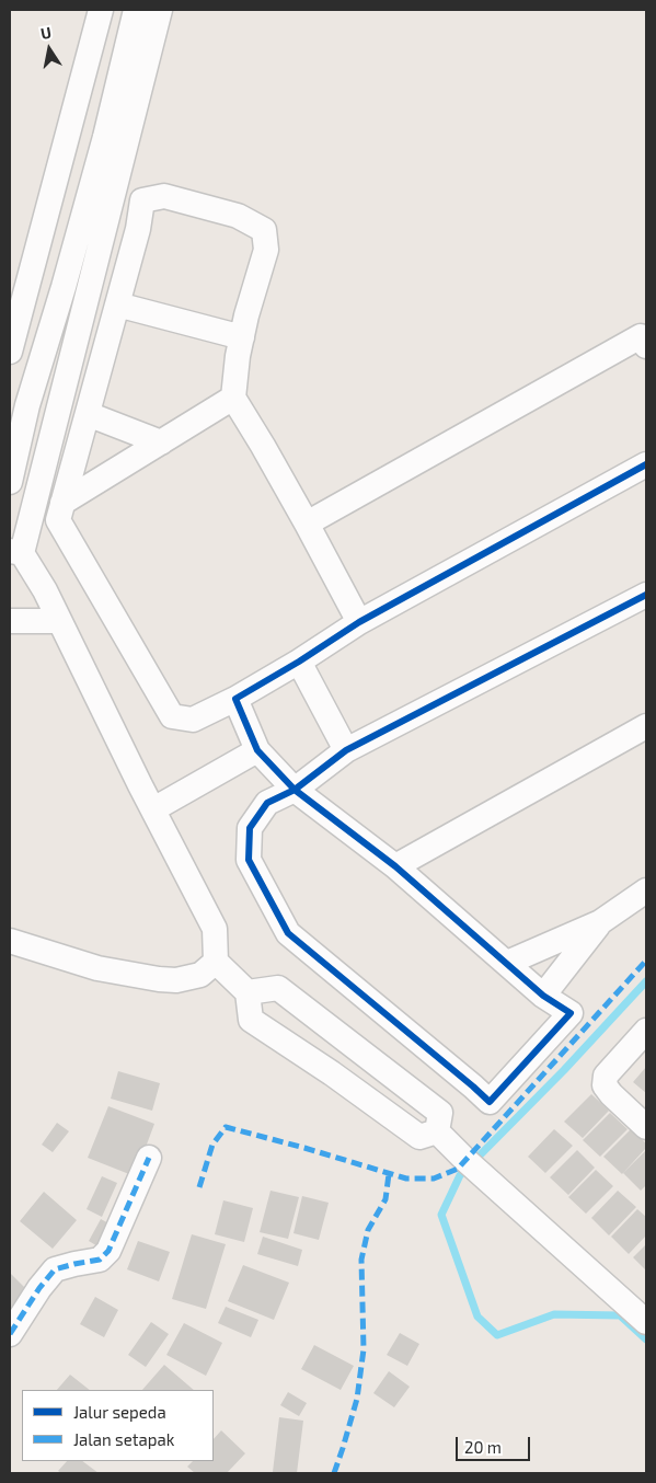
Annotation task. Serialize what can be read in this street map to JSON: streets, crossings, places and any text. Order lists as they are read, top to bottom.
{
  "legend": ["Jalur sepeda", "Jalan setapak"],
  "scale_bar": "20 m",
  "north": "top"
}
